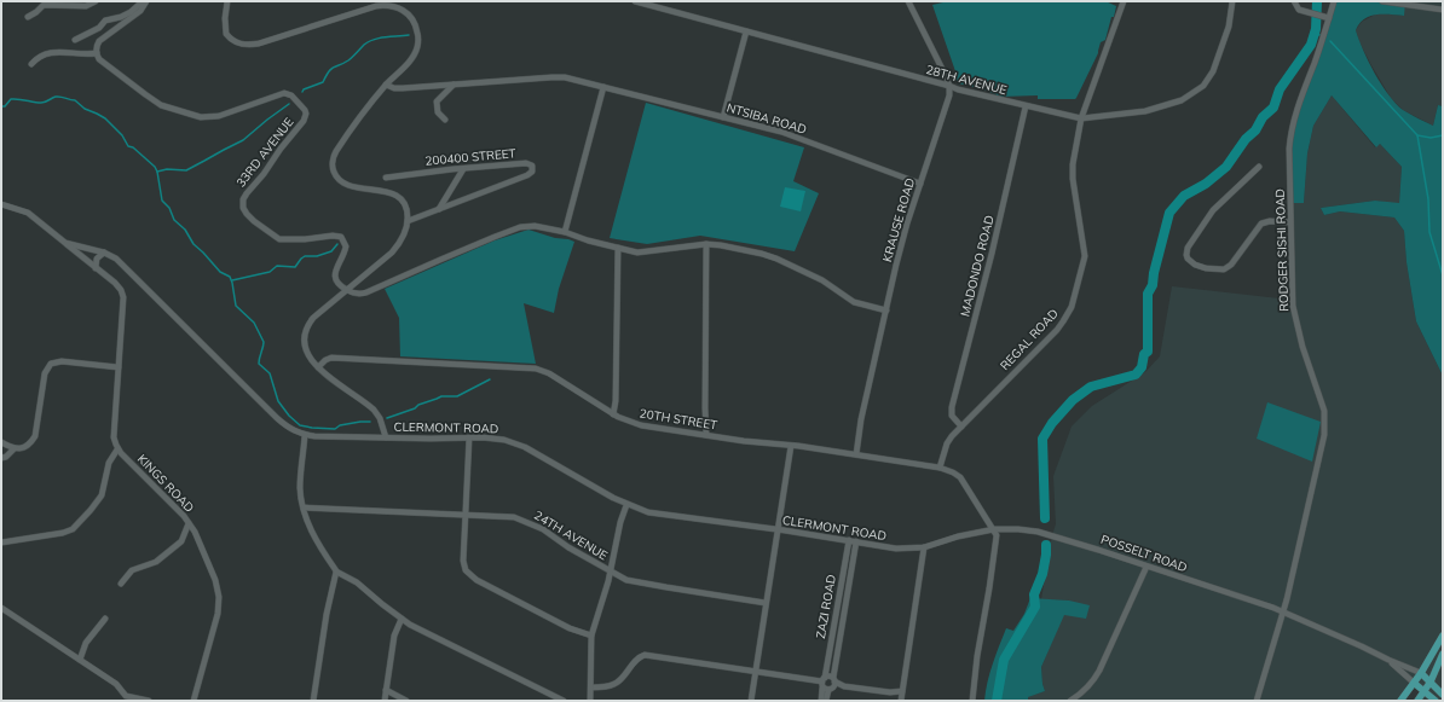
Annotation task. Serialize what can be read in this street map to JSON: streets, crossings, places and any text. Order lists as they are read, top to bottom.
{
  "streets": {
    "street": [
      "28TH AVENUE",
      "NTSIBA ROAD",
      "33RD AVENUE",
      "200400 STREET",
      "KRAUSE ROAD",
      "RODGER SISHI ROAD",
      "MADONDO ROAD",
      "REGAL ROAD",
      "20TH STREET",
      "CLERMONT ROAD",
      "KINGS ROAD",
      "24TH AVENUE",
      "POSSELT ROAD",
      "ZAZI ROAD"
    ]
  },
  "crossings": [
    ["28TH AVENUE", "KRAUSE ROAD"],
    ["28TH AVENUE", "MADONDO ROAD"],
    ["28TH AVENUE", "REGAL ROAD"],
    ["NTSIBA ROAD", "KRAUSE ROAD"],
    ["KRAUSE ROAD", "20TH STREET"],
    ["RODGER SISHI ROAD", "POSSELT ROAD"],
    ["MADONDO ROAD", "REGAL ROAD"],
    ["REGAL ROAD", "20TH STREET"],
    ["20TH STREET", "CLERMONT ROAD"],
    ["20TH STREET", "POSSELT ROAD"],
    ["CLERMONT ROAD", "KINGS ROAD"],
    ["CLERMONT ROAD", "POSSELT ROAD"],
    ["CLERMONT ROAD", "ZAZI ROAD"]
  ]
}
